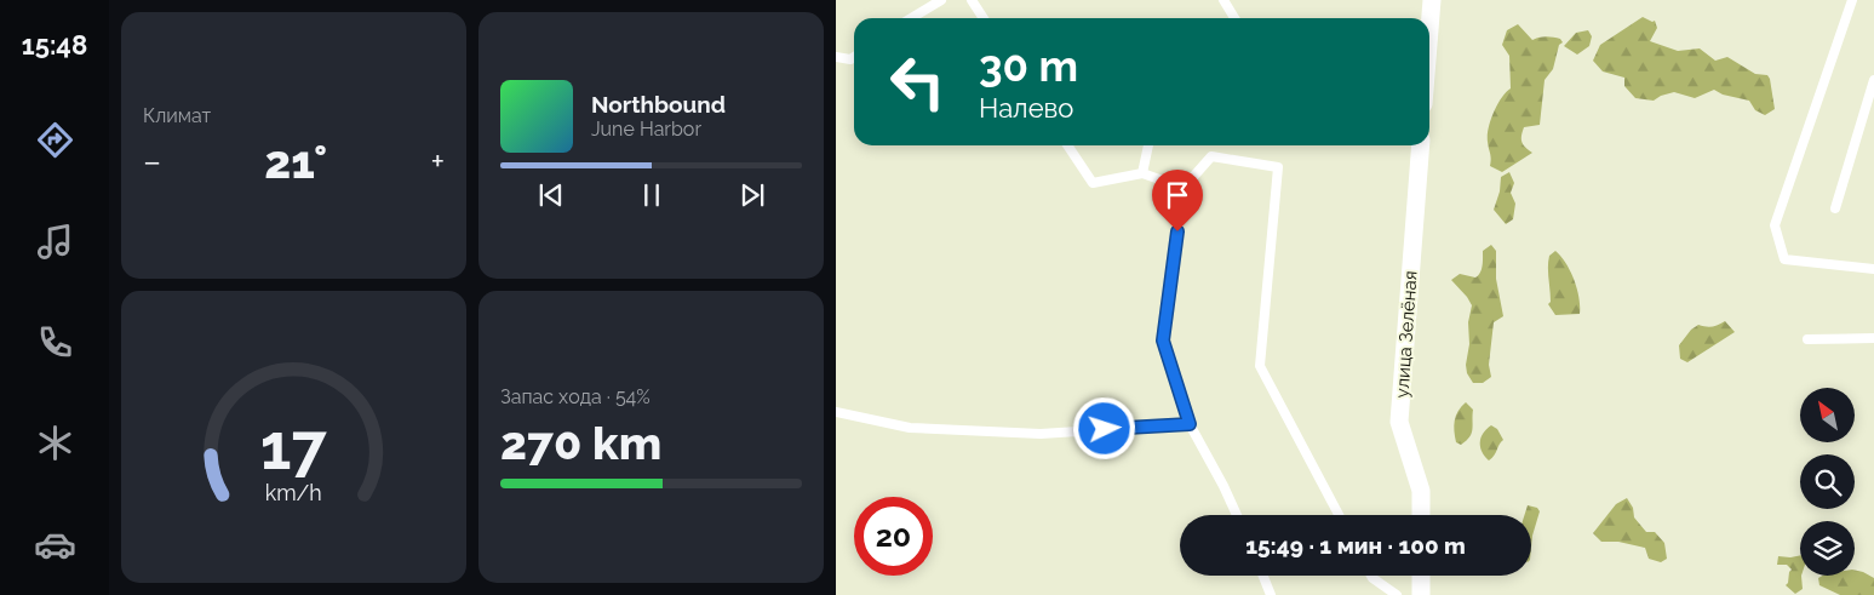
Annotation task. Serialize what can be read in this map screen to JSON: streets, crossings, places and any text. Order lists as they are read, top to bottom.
{
  "streets": {
    "street": ["улица Зелёная"]
  },
  "north": "top left",
  "page": {
    "tabs": "15:48",
    "tile": [
      "Климат",
      ["Запас хода · 54%", "270 km"]
    ],
    "turn": ["30 m", "Налево"],
    "song": ["Northbound", "June Harbor"],
    "heat": ["−", "21°", "+"],
    "limit": "20",
    "trip": "15:49 · 1 мин · 100 m",
    "gauge": ["17", "km/h"]
  }
}
